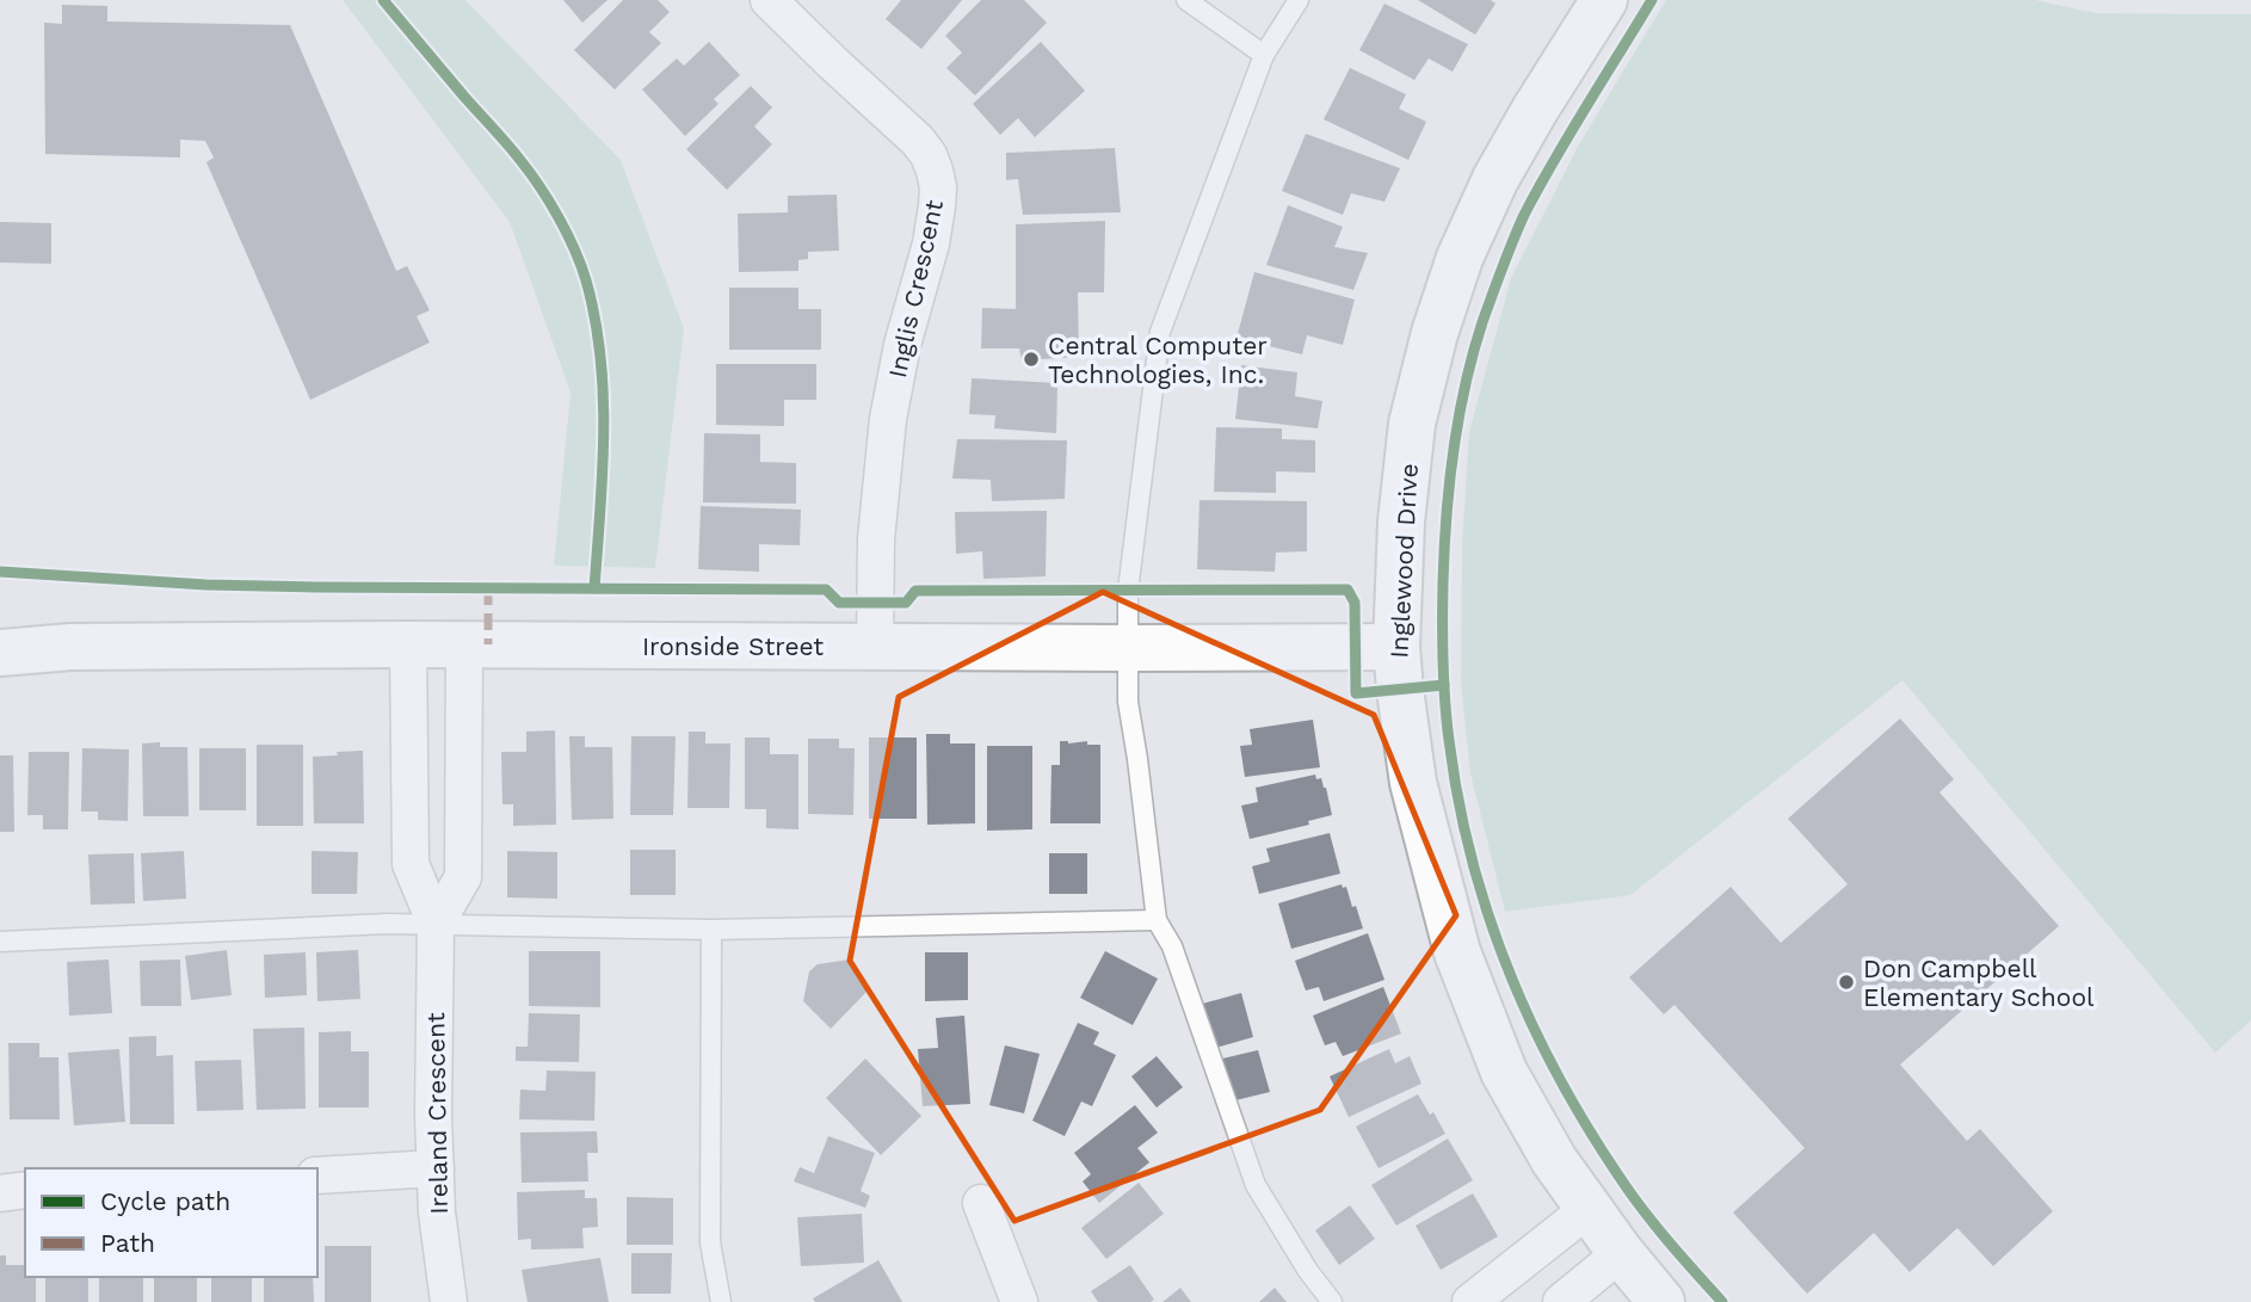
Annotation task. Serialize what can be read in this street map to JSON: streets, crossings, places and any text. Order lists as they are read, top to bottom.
{
  "streets": {
    "street": [
      "Inglis Crescent",
      "Inglewood Drive",
      "Ironside Street",
      "Ireland Crescent"
    ]
  },
  "crossings": [
    ["Inglis Crescent", "Ironside Street"],
    ["Inglewood Drive", "Ironside Street"],
    ["Ironside Street", "Ireland Crescent"]
  ],
  "places": ["Central Computer Technologies, Inc.", "Don Campbell Elementary School"],
  "legend": ["Cycle path", "Path"]
}
